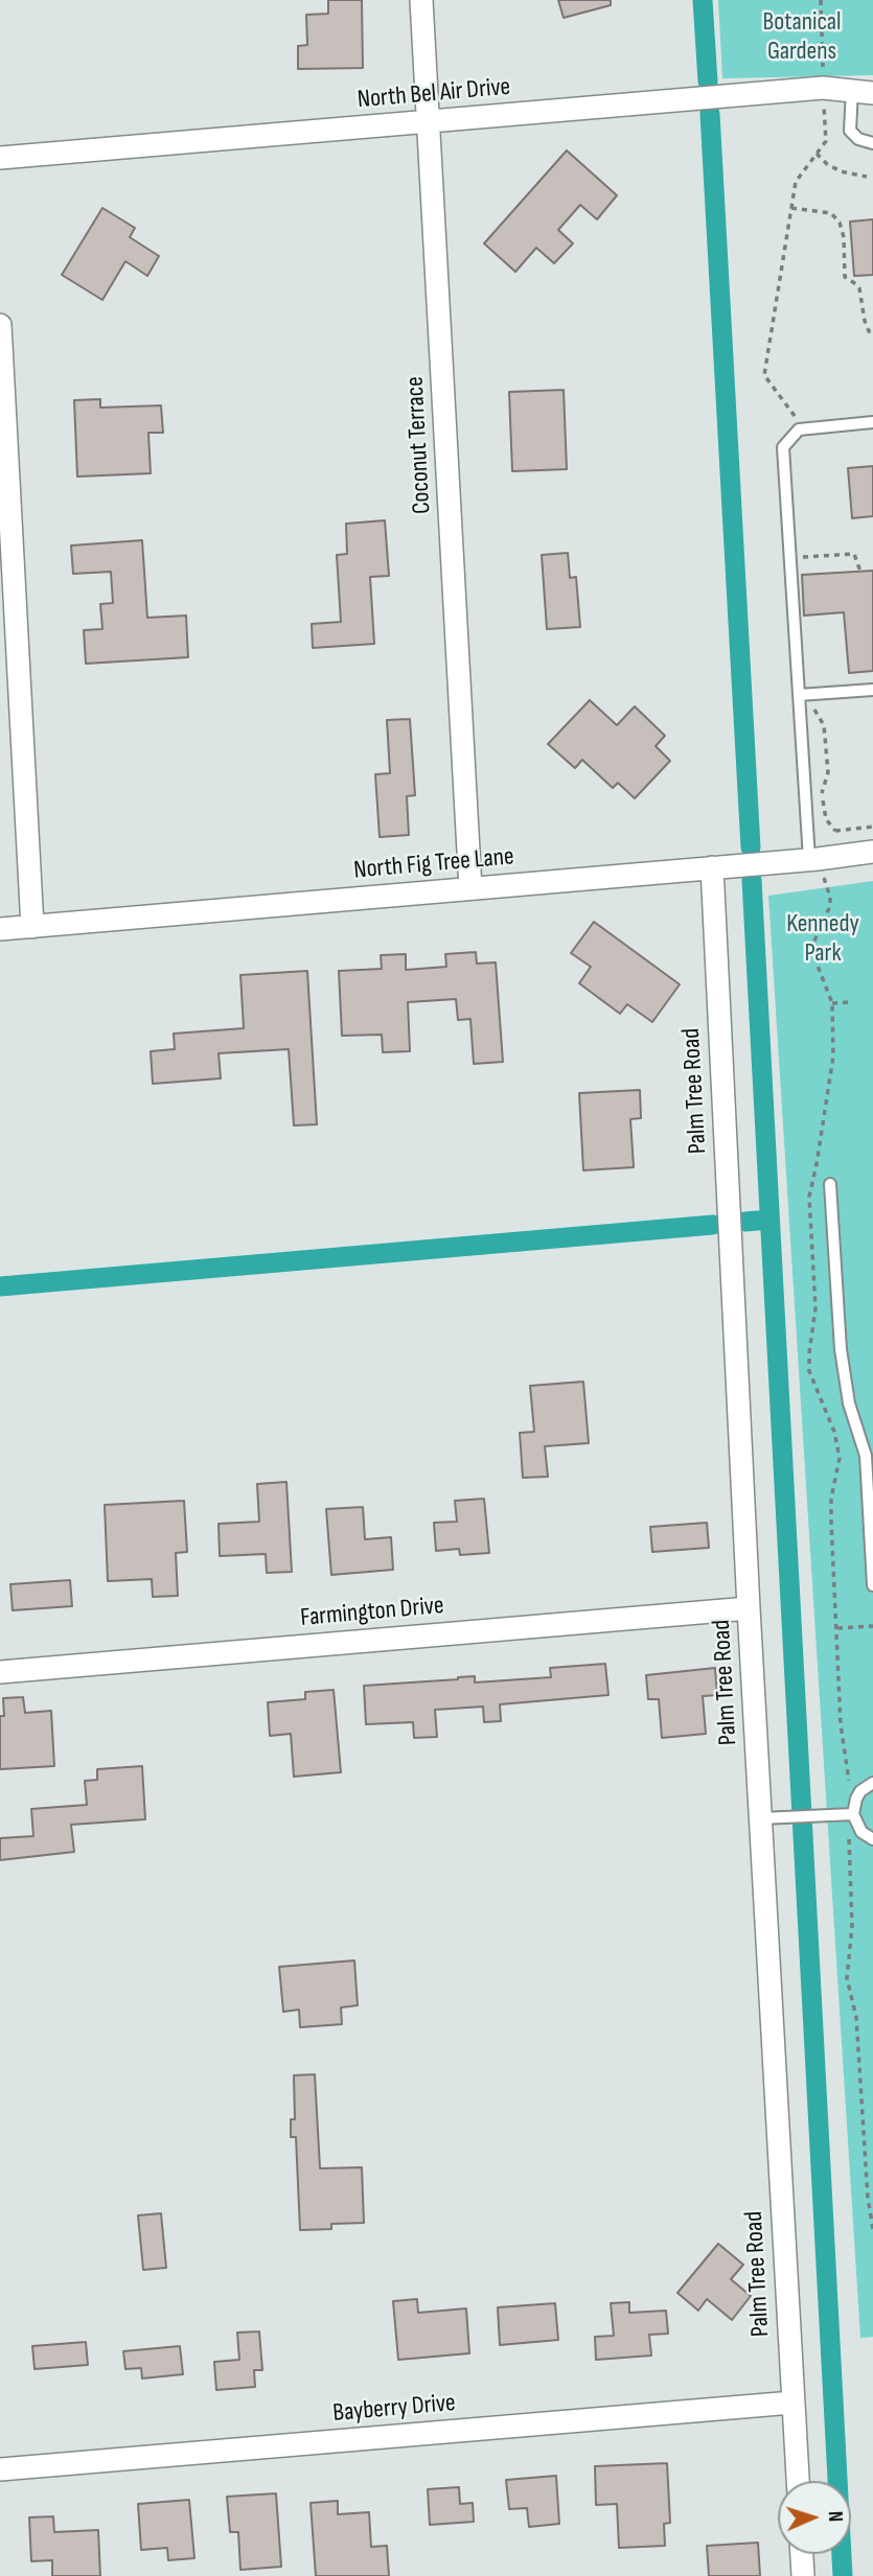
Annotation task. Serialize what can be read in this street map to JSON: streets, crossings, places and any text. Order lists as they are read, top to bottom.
{
  "streets": {
    "street": [
      "North Bel Air Drive",
      "Coconut Terrace",
      "North Fig Tree Lane",
      "Palm Tree Road",
      "Farmington Drive",
      "Bayberry Drive"
    ]
  },
  "crossings": [
    ["North Bel Air Drive", "Coconut Terrace"],
    ["Coconut Terrace", "North Fig Tree Lane"],
    ["North Fig Tree Lane", "Palm Tree Road"],
    ["Palm Tree Road", "Farmington Drive"],
    ["Palm Tree Road", "Bayberry Drive"]
  ],
  "parks": ["Botanical Gardens", "Kennedy Park"],
  "north": "right"
}
